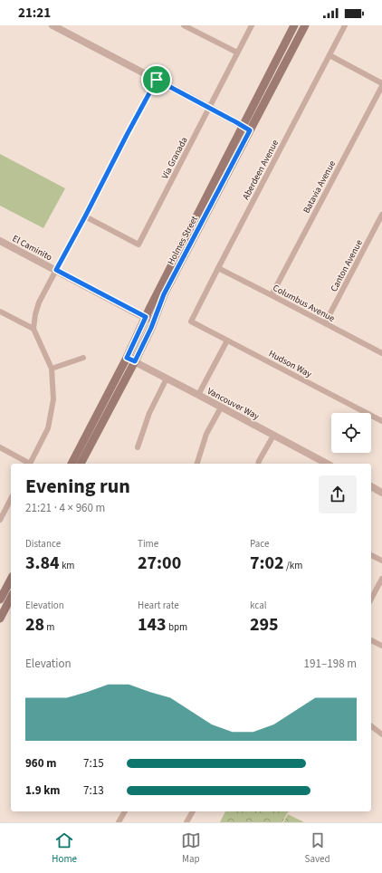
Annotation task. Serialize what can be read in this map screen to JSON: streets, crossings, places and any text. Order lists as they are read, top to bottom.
{
  "streets": {
    "main road": ["Holmes Street"],
    "street": [
      "Via Granada",
      "Aberdeen Avenue",
      "Batavia Avenue",
      "El Caminito",
      "Canton Avenue",
      "Columbus Avenue",
      "Hudson Way",
      "Vancouver Way"
    ]
  },
  "crossings": [
    ["Aberdeen Avenue", "Columbus Avenue"],
    ["Aberdeen Avenue", "Hudson Way"],
    ["Batavia Avenue", "Columbus Avenue"],
    ["Holmes Street", "El Caminito"],
    ["Holmes Street", "Vancouver Way"],
    ["Canton Avenue", "Columbus Avenue"]
  ],
  "page": {
    "status": "21:21",
    "heading": ["Evening run", "21:21 · 4 × 960 m"],
    "stats": [
      ["Distance", "3.84 km"],
      ["Time", "27:00"],
      ["Pace", "7:02 /km"],
      ["Elevation", "28 m"],
      ["Heart rate", "143 bpm"],
      ["kcal", "295"]
    ],
    "chart": ["Elevation", "191–198 m"],
    "list": [
      {
        "name": "960 m",
        "note": "7:15"
      },
      {
        "name": "1.9 km",
        "note": "7:13"
      }
    ],
    "tabs": ["Home", "Map", "Saved"]
  }
}
